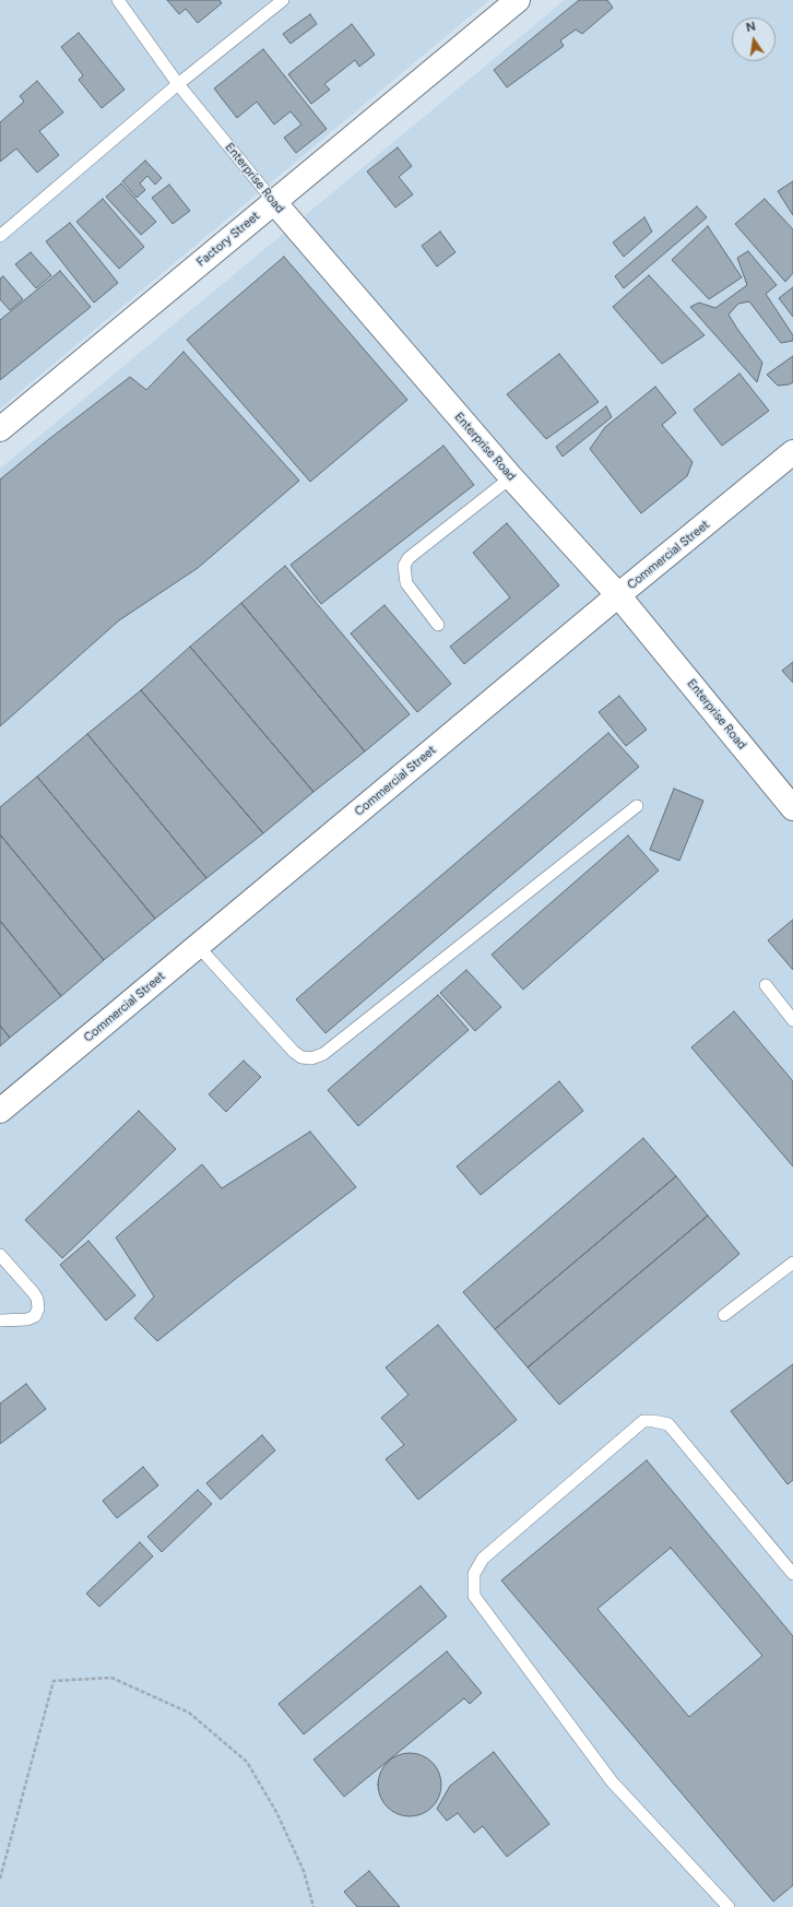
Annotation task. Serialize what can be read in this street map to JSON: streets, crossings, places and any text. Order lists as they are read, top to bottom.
{
  "streets": {
    "street": ["Enterprise Road", "Factory Street", "Commercial Street"]
  },
  "crossings": [
    ["Enterprise Road", "Factory Street"],
    ["Enterprise Road", "Commercial Street"]
  ],
  "north": "top"
}
